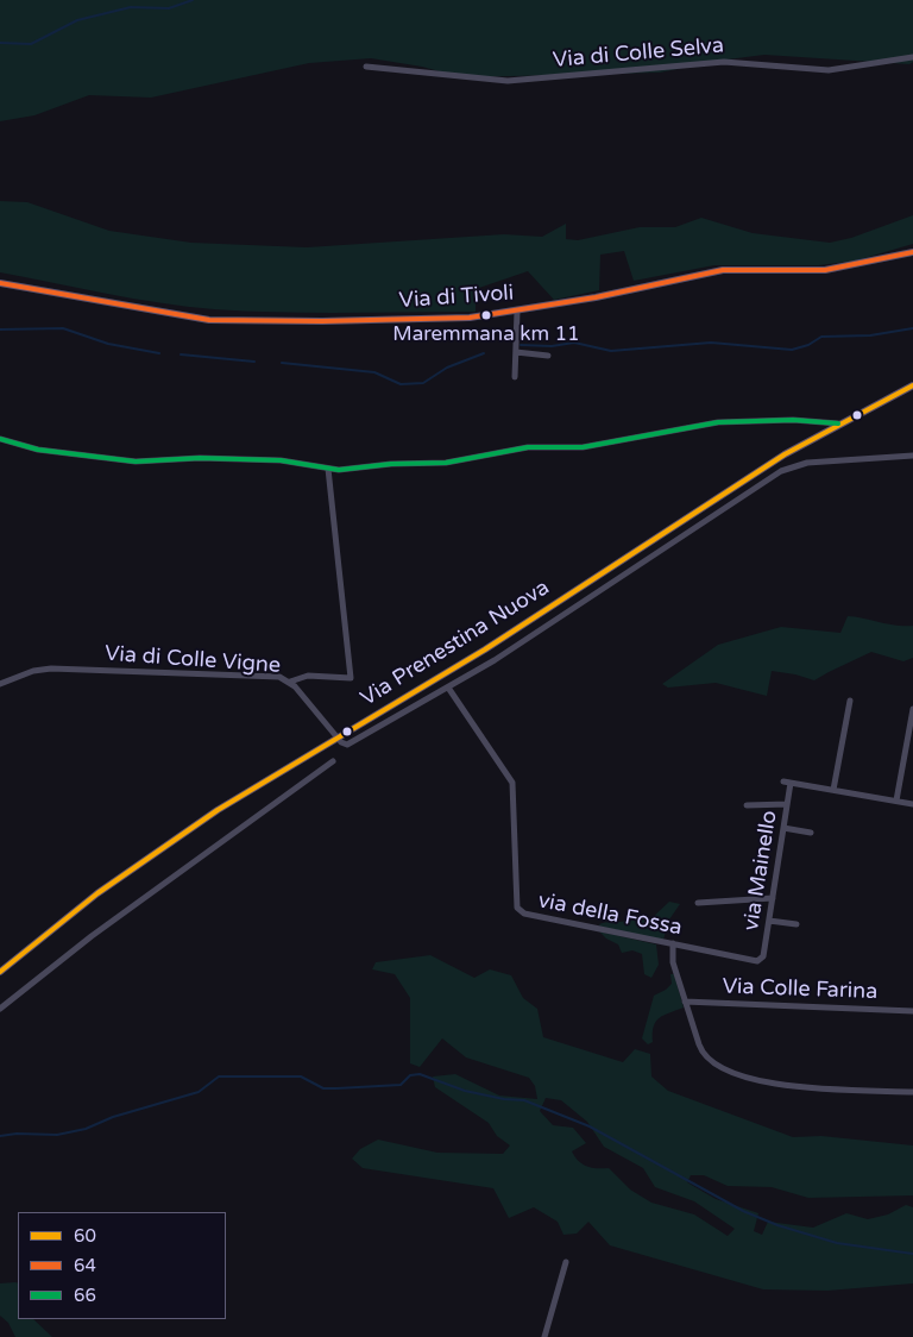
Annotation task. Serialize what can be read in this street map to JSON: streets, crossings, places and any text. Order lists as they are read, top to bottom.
{
  "streets": {
    "main road": ["Via di Tivoli", "Via Prenestina Nuova"],
    "street": [
      "Via di Colle Selva",
      "Via di Colle Vigne",
      "via Mainello",
      "via della Fossa",
      "Via Colle Farina"
    ]
  },
  "crossings": [
    ["Via Prenestina Nuova", "Via di Colle Vigne"],
    ["via Mainello", "via della Fossa"]
  ],
  "places": ["Maremmana km 11"],
  "lines": ["transit line 64", "transit line 60", "transit line 66"],
  "legend": ["60", "64", "66"]
}
